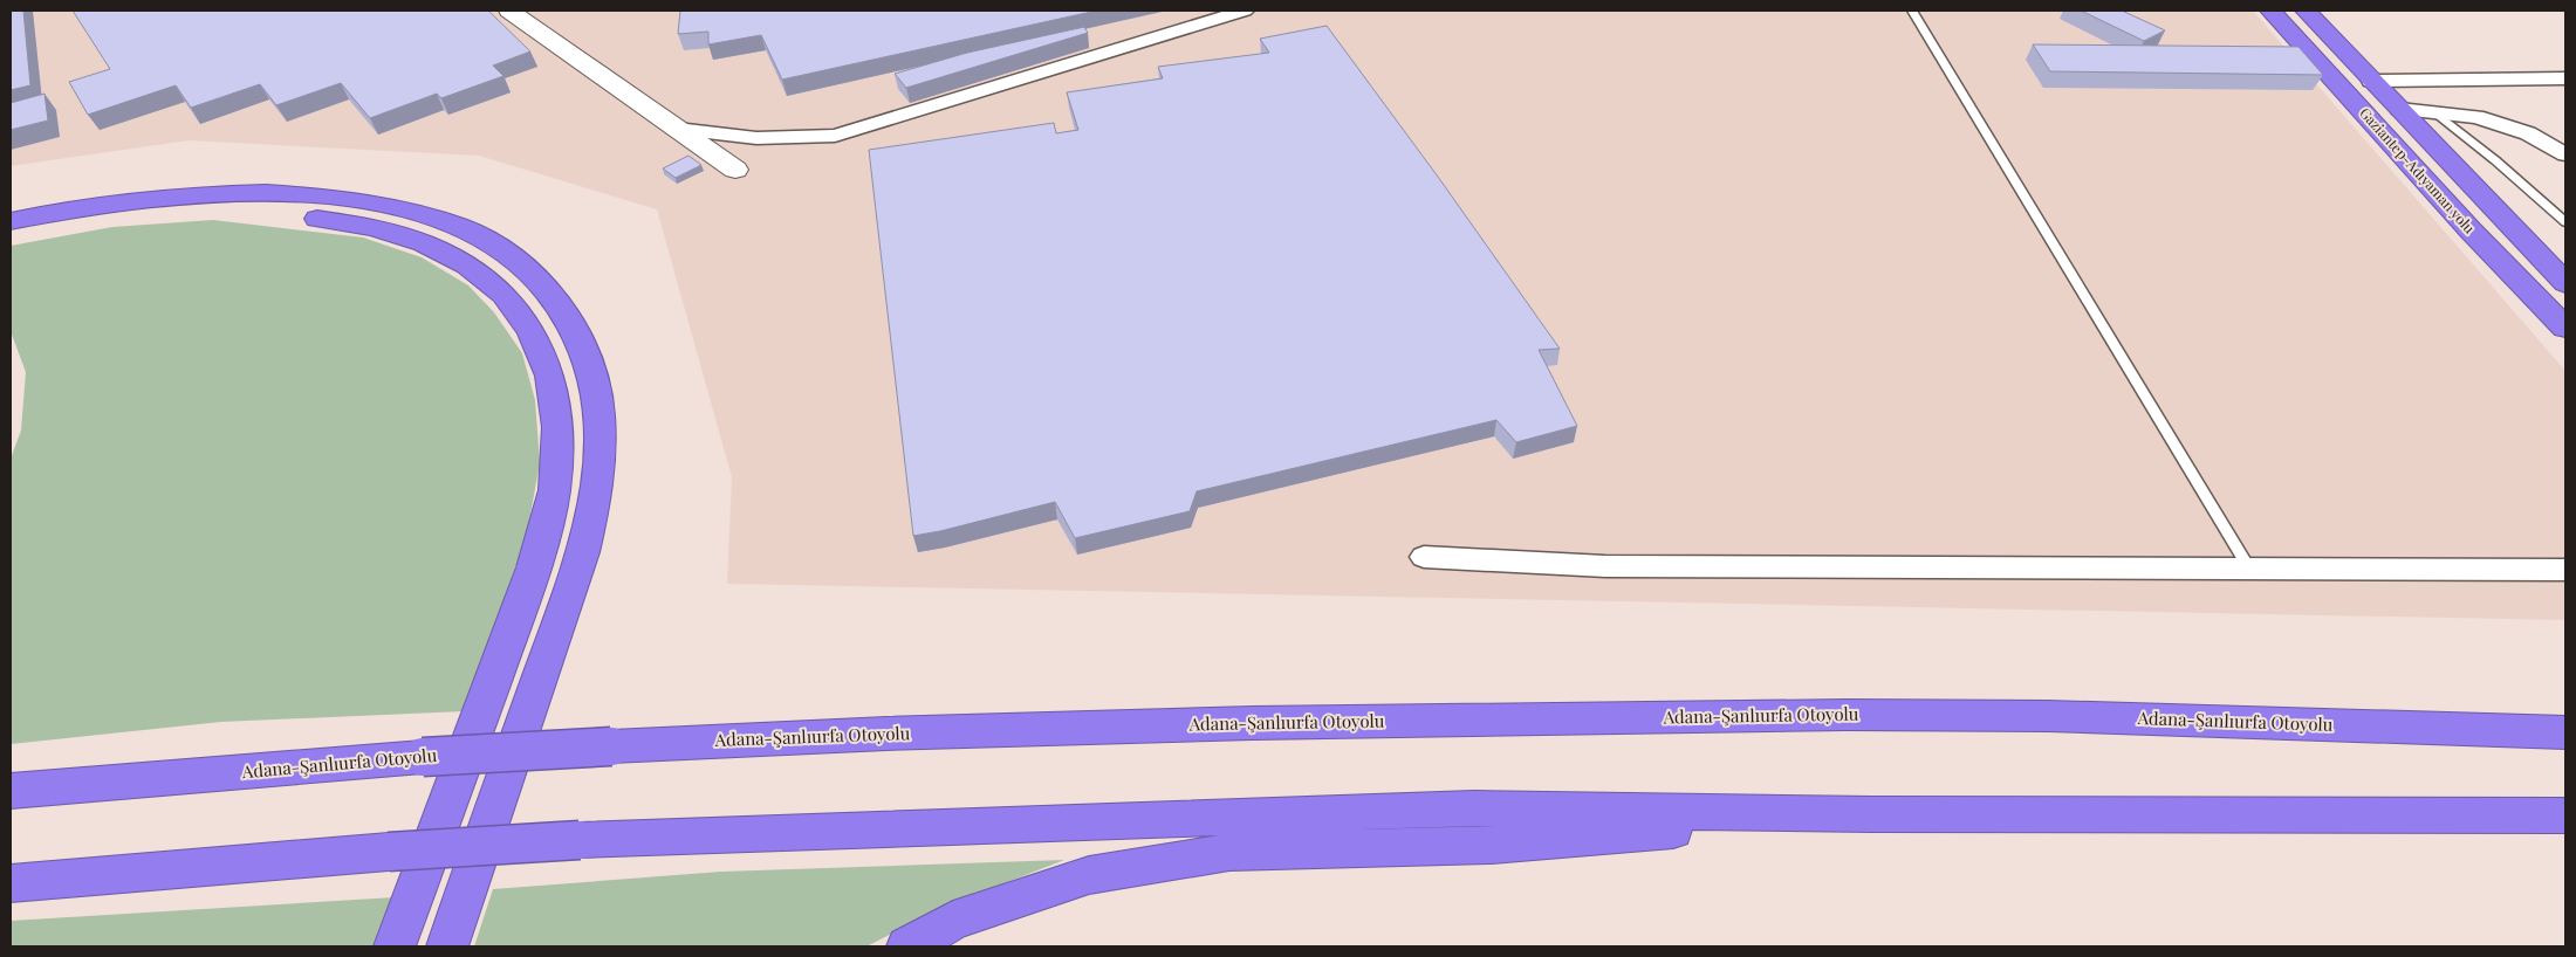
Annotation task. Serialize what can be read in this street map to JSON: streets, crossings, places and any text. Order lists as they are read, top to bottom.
{
  "streets": {
    "highway": ["Gaziantep-Adıyaman yolu", "Adana-Şanlıurfa Otoyolu"]
  }
}
